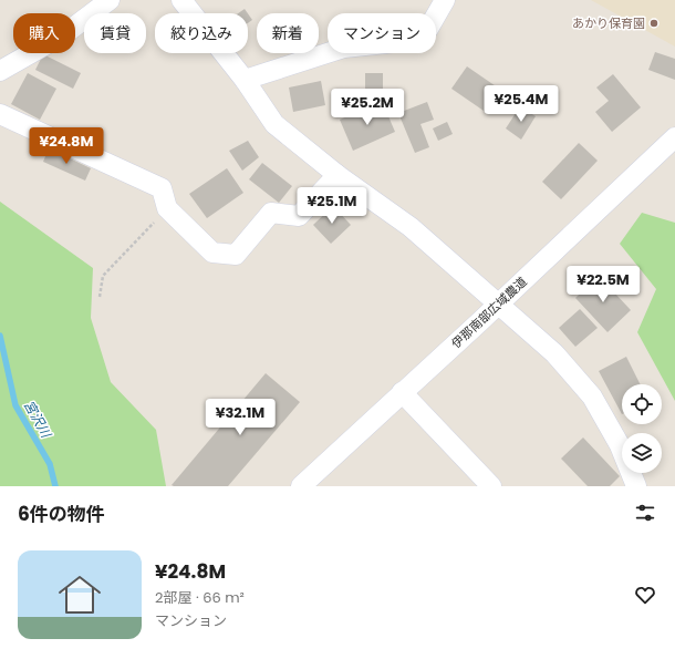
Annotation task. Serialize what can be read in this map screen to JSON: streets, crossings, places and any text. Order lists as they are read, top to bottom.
{
  "streets": {
    "street": ["伊那南部広域農道"]
  },
  "water": ["宮沢川"],
  "places": ["あかり保育園"],
  "page": {
    "chip": [
      "購入",
      "賃貸",
      "絞り込み",
      "新着",
      "マンション"
    ],
    "price": [
      "¥25.4M",
      "¥25.2M",
      "¥24.8M",
      "¥25.1M",
      "¥22.5M",
      "¥32.1M"
    ],
    "heading": "6件の物件",
    "list": [
      {
        "name": "¥24.8M",
        "note": "2部屋 · 66 m² · マンション"
      }
    ]
  }
}
